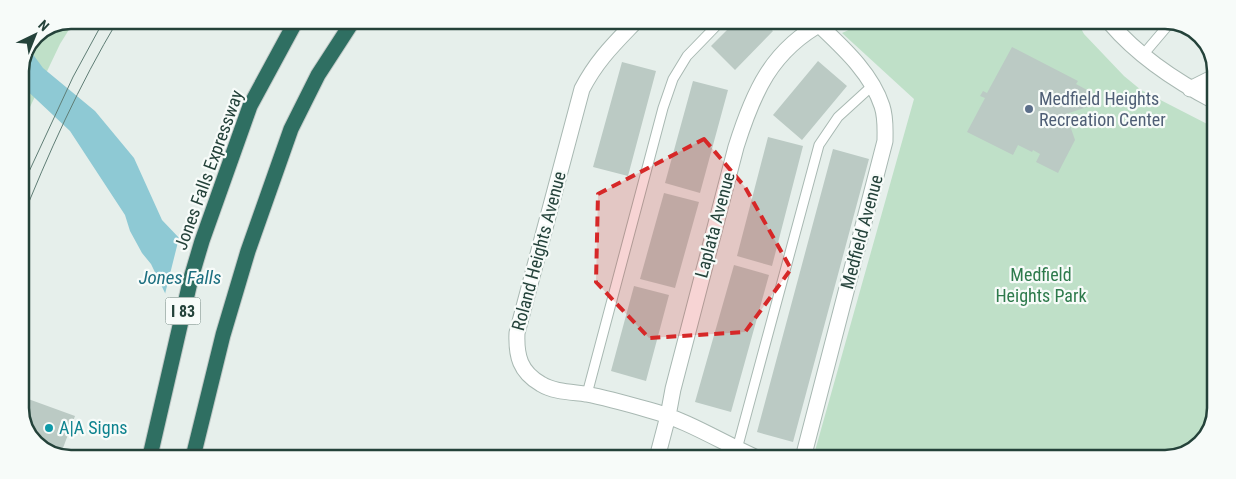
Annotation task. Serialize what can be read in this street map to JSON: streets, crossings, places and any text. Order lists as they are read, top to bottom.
{
  "streets": {
    "highway": ["Jones Falls Expressway", "I 83"],
    "street": ["Laplata Avenue", "Medfield Avenue", "Roland Heights Avenue"]
  },
  "crossings": [
    ["Laplata Avenue", "Roland Heights Avenue"]
  ],
  "water": ["Jones Falls"],
  "parks": ["Medfield Heights Park"],
  "places": ["Medfield Heights Recreation Center", "A|A Signs"],
  "north": "top right"
}
